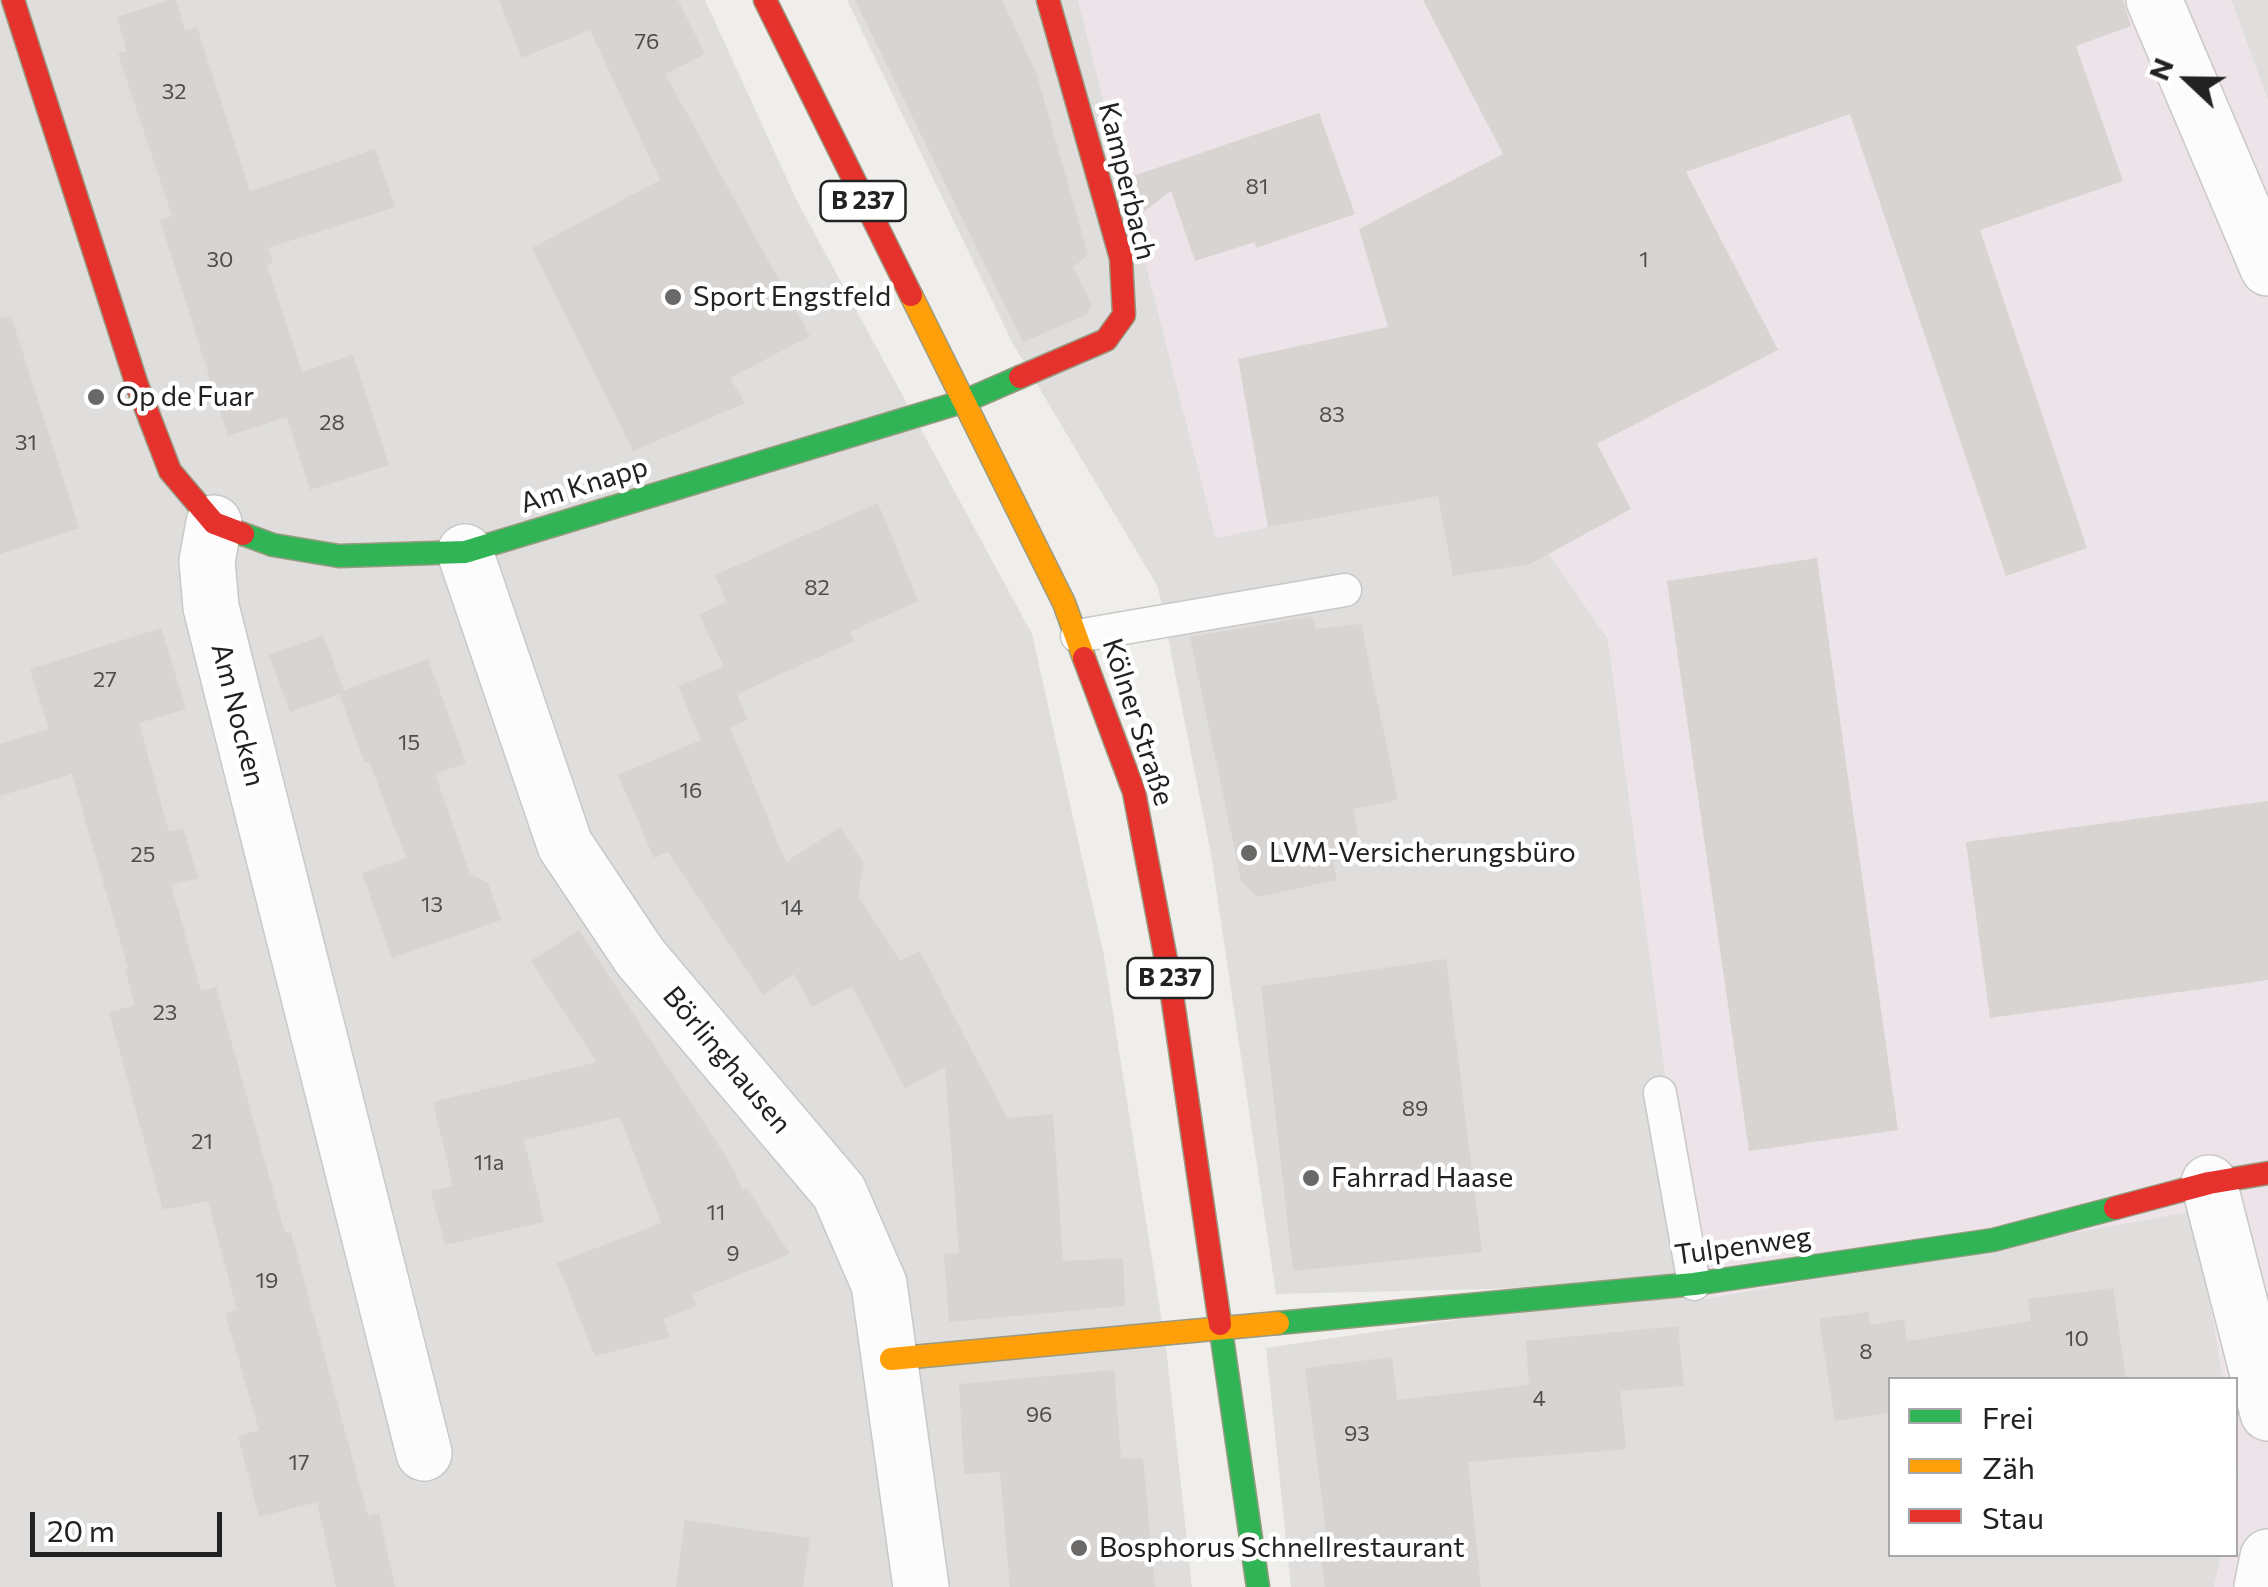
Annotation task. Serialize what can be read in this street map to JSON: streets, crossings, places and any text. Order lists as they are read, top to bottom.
{
  "streets": {
    "street": [
      "Kamperbach",
      "B 237",
      "Am Knapp",
      "Am Nocken",
      "Kölner Straße",
      "Börlinghausen",
      "Tulpenweg"
    ]
  },
  "crossings": [
    ["Kamperbach", "Am Knapp"],
    ["Kamperbach", "Kölner Straße"],
    ["Am Knapp", "Am Nocken"],
    ["Am Knapp", "Kölner Straße"],
    ["Am Knapp", "Börlinghausen"],
    ["Kölner Straße", "Tulpenweg"],
    ["Börlinghausen", "Tulpenweg"]
  ],
  "places": [
    "Sport Engstfeld",
    "Op de Fuar",
    "LVM-Versicherungsbüro",
    "Fahrrad Haase",
    "Bosphorus Schnellrestaurant"
  ],
  "house_numbers": [
    "76",
    "32",
    "81",
    "30",
    "1",
    "83",
    "28",
    "31",
    "82",
    "27",
    "15",
    "16",
    "25",
    "13",
    "14",
    "23",
    "89",
    "21",
    "11a",
    "11",
    "9",
    "19",
    "10",
    "8",
    "4",
    "96",
    "93",
    "17"
  ],
  "legend": ["Frei", "Zäh", "Stau"],
  "scale_bar": "20 m",
  "north": "left"
}
